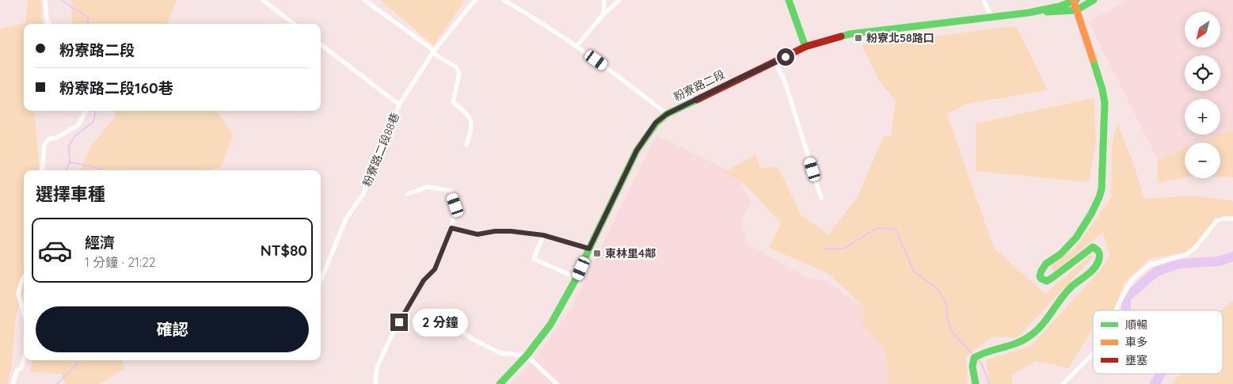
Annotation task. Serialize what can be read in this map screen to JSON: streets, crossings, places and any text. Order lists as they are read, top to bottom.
{
  "streets": {
    "main road": ["粉寮路二段"],
    "street": ["粉寮路二段88巷"]
  },
  "places": {
    "transit": ["粉寮北58路口", "東林里4鄰"]
  },
  "legend": ["順暢", "車多", "壅塞"],
  "north": "bottom left",
  "page": {
    "map_buttons": ["+", "−"],
    "banner": ["粉寮路二段", "粉寮路二段160巷"],
    "heading": "選擇車種",
    "list": [
      {
        "name": "經濟",
        "note": "1 分鐘 · 21:22",
        "value": "NT$80"
      }
    ],
    "buttons": "確認",
    "bubble": "2 分鐘"
  }
}
